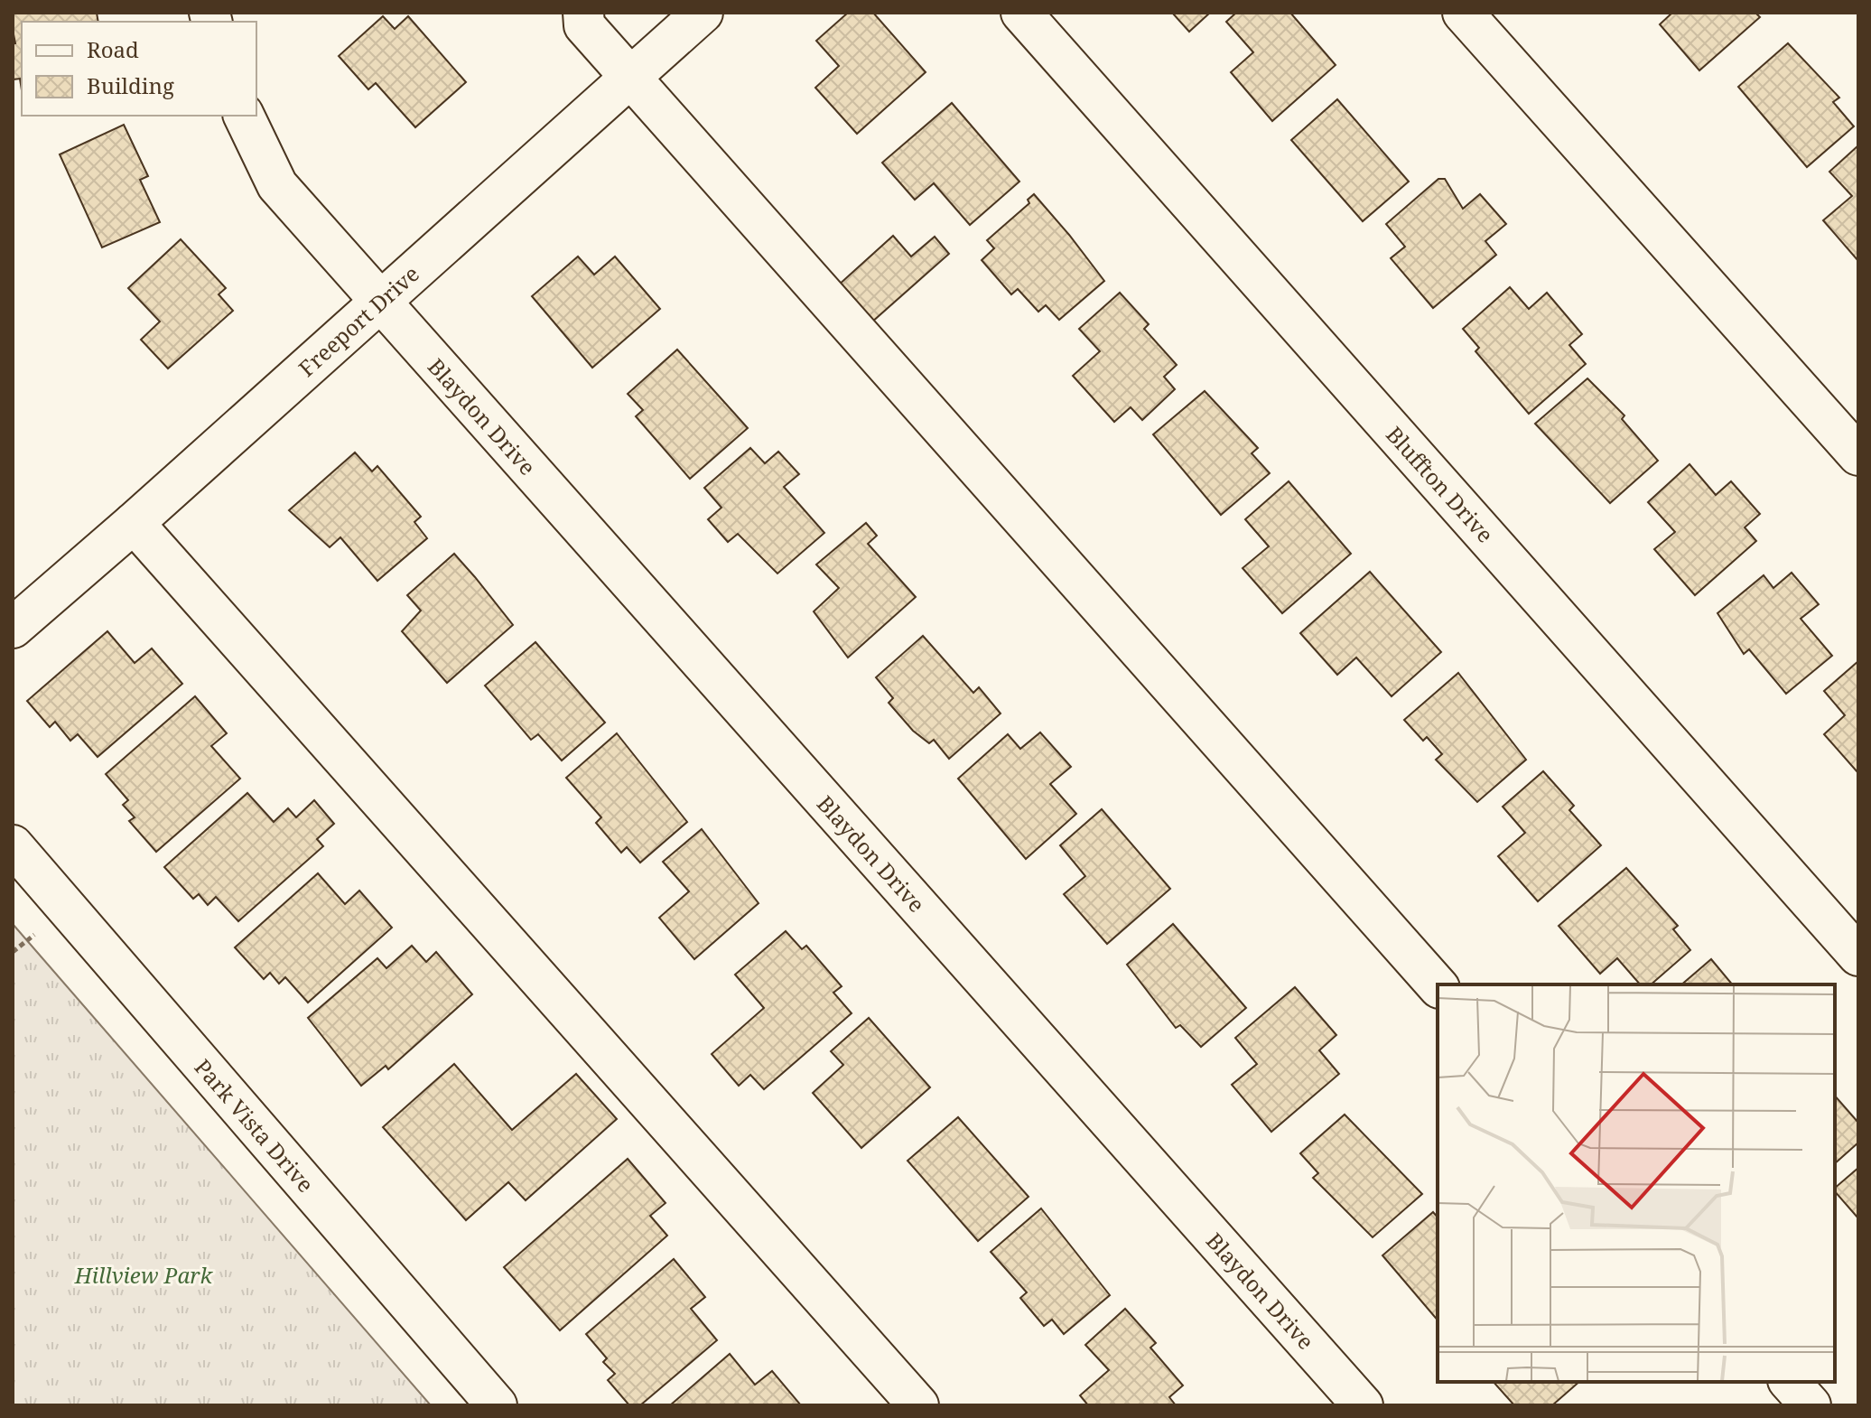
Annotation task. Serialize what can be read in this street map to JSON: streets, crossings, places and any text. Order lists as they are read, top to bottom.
{
  "streets": {
    "street": [
      "Freeport Drive",
      "Blaydon Drive",
      "Bluffton Drive",
      "Park Vista Drive"
    ]
  },
  "crossings": [
    ["Freeport Drive", "Blaydon Drive"]
  ],
  "parks": ["Hillview Park"],
  "legend": ["Road", "Building"]
}
